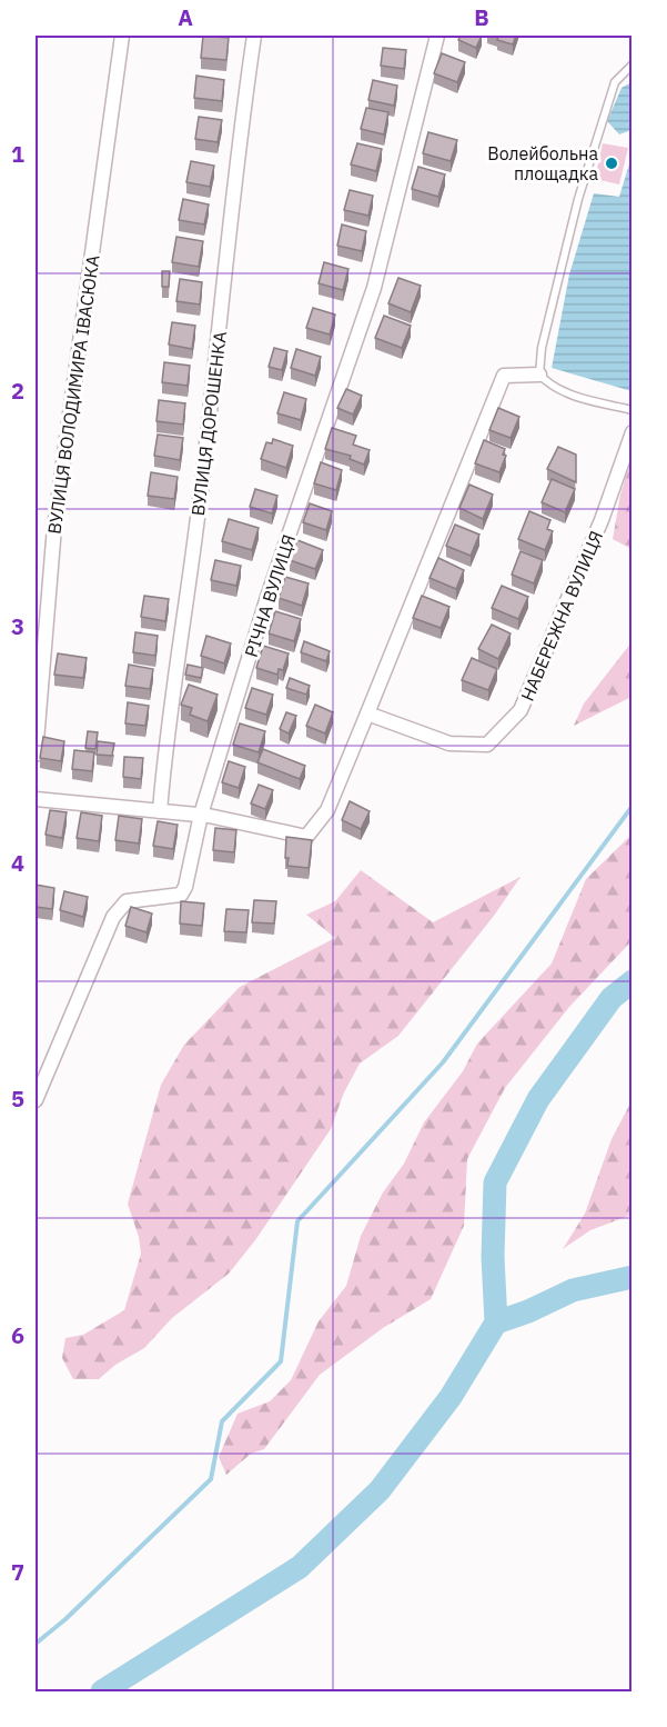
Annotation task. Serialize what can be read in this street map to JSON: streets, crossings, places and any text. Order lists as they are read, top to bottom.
{
  "streets": {
    "street": [
      "ВУЛИЦЯ ВОЛОДИМИРА ІВАСЮКА",
      "ВУЛИЦЯ ДОРОШЕНКА",
      "РІЧНА ВУЛИЦЯ",
      "НАБЕРЕЖНА ВУЛИЦЯ"
    ]
  },
  "places": ["Волейбольна площадка"],
  "grid": {
    "columns": ["A", "B"],
    "rows": [
      "1",
      "2",
      "3",
      "4",
      "5",
      "6",
      "7"
    ]
  }
}
